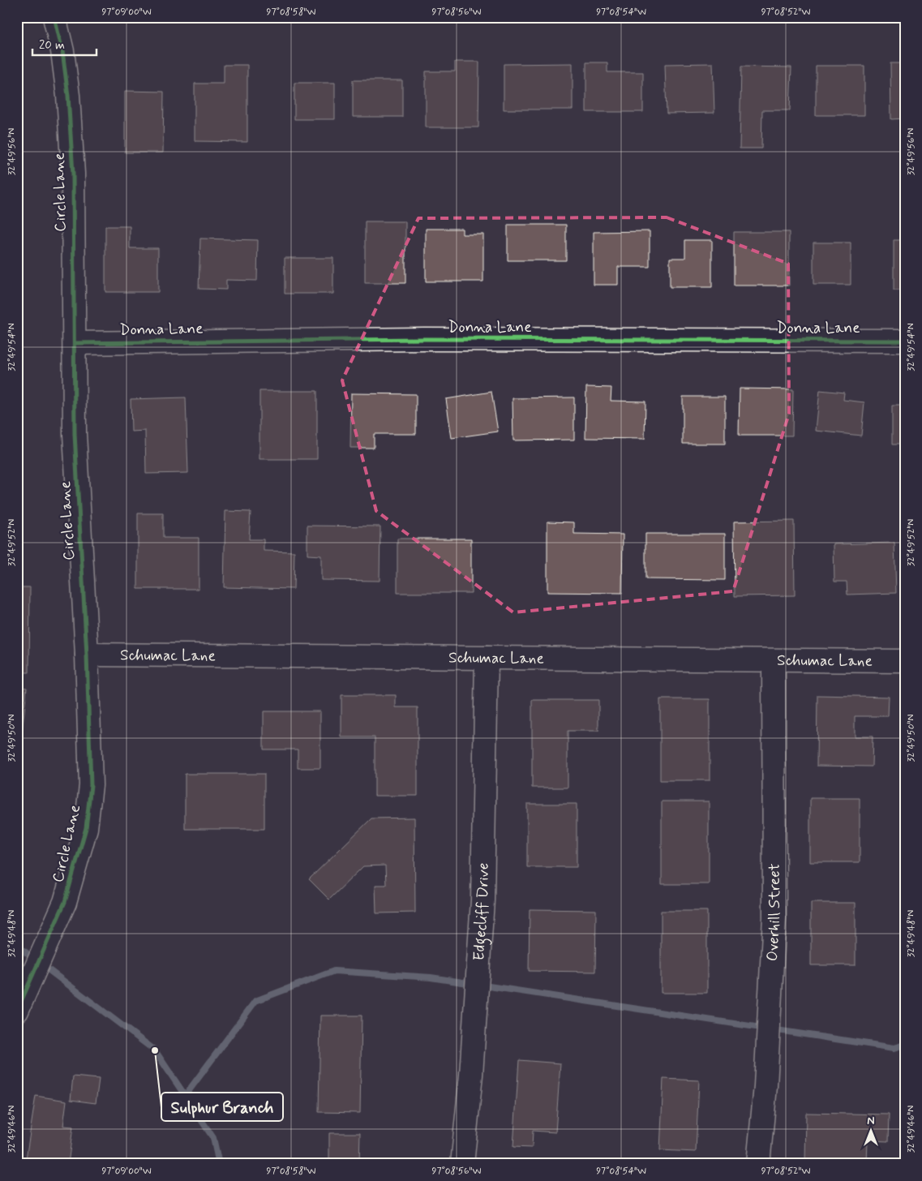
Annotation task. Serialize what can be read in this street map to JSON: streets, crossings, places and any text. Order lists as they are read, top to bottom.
{
  "streets": {
    "street": [
      "Circle Lane",
      "Donna Lane",
      "Schumac Lane",
      "Edgecliff Drive",
      "Overhill Street"
    ]
  },
  "crossings": [
    ["Circle Lane", "Donna Lane"],
    ["Circle Lane", "Schumac Lane"],
    ["Schumac Lane", "Edgecliff Drive"],
    ["Schumac Lane", "Overhill Street"]
  ],
  "places": ["Sulphur Branch"],
  "scale_bar": "20 m",
  "north": "top",
  "coordinates": [
    "97°09'00\"W",
    "97°08'58\"W",
    "97°08'56\"W",
    "97°08'54\"W",
    "97°08'52\"W",
    "32°49'56\"N",
    "32°49'54\"N",
    "32°49'52\"N",
    "32°49'50\"N",
    "32°49'48\"N",
    "32°49'46\"N"
  ]
}
